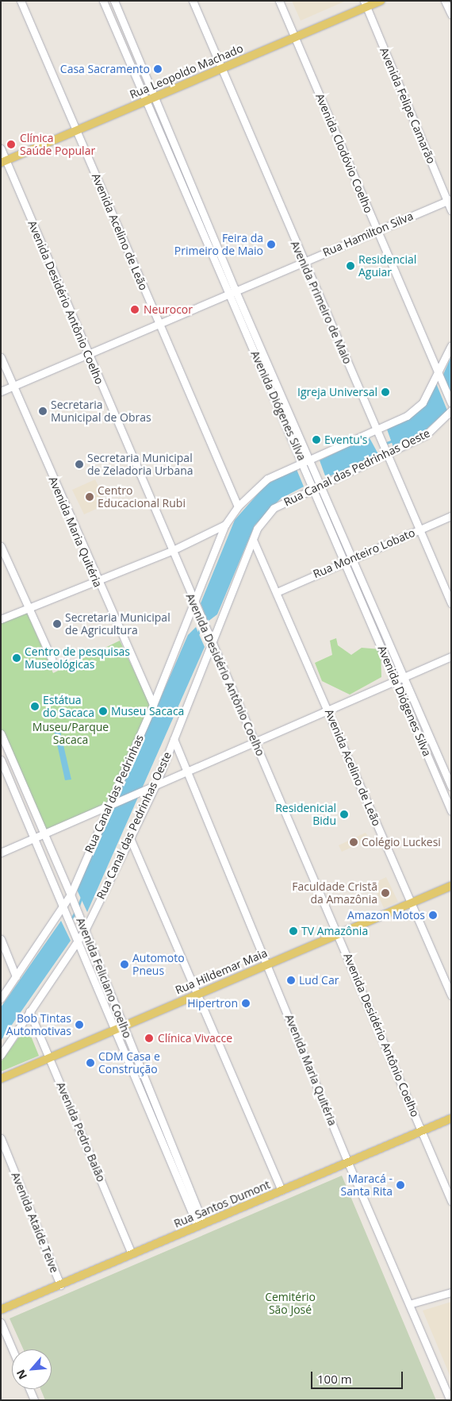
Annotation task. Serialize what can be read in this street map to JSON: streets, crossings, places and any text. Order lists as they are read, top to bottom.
{
  "streets": {
    "main road": ["Rua Leopoldo Machado", "Rua Hildemar Maia", "Rua Santos Dumont"],
    "street": [
      "Avenida Felipe Camarão",
      "Avenida Clodóvio Coelho",
      "Avenida Acelino de Leão",
      "Rua Hamilton Silva",
      "Avenida Desidério Antônio Coelho",
      "Avenida Primeiro de Maio",
      "Avenida Diógenes Silva",
      "Rua Canal das Pedrinhas Oeste",
      "Avenida Maria Quitéria",
      "Rua Monteiro Lobato",
      "Rua Canal das Pedrinhas",
      "Avenida Feliciano Coelho",
      "Avenida Pedro Baião",
      "Avenida Ataíde Teive"
    ]
  },
  "crossings": [
    ["Rua Leopoldo Machado", "Avenida Felipe Camarão"],
    ["Rua Leopoldo Machado", "Avenida Clodóvio Coelho"],
    ["Rua Leopoldo Machado", "Avenida Acelino de Leão"],
    ["Rua Leopoldo Machado", "Avenida Desidério Antônio Coelho"],
    ["Rua Leopoldo Machado", "Avenida Primeiro de Maio"],
    ["Rua Leopoldo Machado", "Avenida Diógenes Silva"],
    ["Avenida Felipe Camarão", "Rua Hamilton Silva"],
    ["Avenida Clodóvio Coelho", "Rua Hamilton Silva"],
    ["Avenida Clodóvio Coelho", "Rua Canal das Pedrinhas"],
    ["Avenida Acelino de Leão", "Rua Hamilton Silva"],
    ["Avenida Acelino de Leão", "Rua Canal das Pedrinhas Oeste"],
    ["Avenida Acelino de Leão", "Rua Monteiro Lobato"],
    ["Avenida Acelino de Leão", "Rua Canal das Pedrinhas"],
    ["Avenida Acelino de Leão", "Rua Hildemar Maia"],
    ["Rua Hamilton Silva", "Avenida Desidério Antônio Coelho"],
    ["Rua Hamilton Silva", "Avenida Primeiro de Maio"],
    ["Rua Hamilton Silva", "Avenida Diógenes Silva"],
    ["Rua Hamilton Silva", "Avenida Maria Quitéria"],
    ["Avenida Desidério Antônio Coelho", "Rua Canal das Pedrinhas Oeste"],
    ["Avenida Desidério Antônio Coelho", "Rua Canal das Pedrinhas"],
    ["Avenida Desidério Antônio Coelho", "Rua Hildemar Maia"],
    ["Avenida Desidério Antônio Coelho", "Rua Santos Dumont"],
    ["Avenida Primeiro de Maio", "Rua Canal das Pedrinhas Oeste"],
    ["Avenida Primeiro de Maio", "Rua Monteiro Lobato"],
    ["Avenida Primeiro de Maio", "Rua Canal das Pedrinhas"],
    ["Avenida Diógenes Silva", "Rua Canal das Pedrinhas Oeste"],
    ["Avenida Diógenes Silva", "Rua Monteiro Lobato"],
    ["Avenida Diógenes Silva", "Rua Canal das Pedrinhas"],
    ["Rua Canal das Pedrinhas Oeste", "Avenida Maria Quitéria"],
    ["Rua Canal das Pedrinhas Oeste", "Avenida Feliciano Coelho"],
    ["Rua Canal das Pedrinhas Oeste", "Avenida Pedro Baião"],
    ["Avenida Maria Quitéria", "Rua Canal das Pedrinhas"],
    ["Avenida Maria Quitéria", "Rua Hildemar Maia"],
    ["Avenida Maria Quitéria", "Rua Santos Dumont"],
    ["Rua Canal das Pedrinhas", "Avenida Feliciano Coelho"],
    ["Rua Hildemar Maia", "Avenida Feliciano Coelho"],
    ["Rua Hildemar Maia", "Avenida Pedro Baião"],
    ["Avenida Feliciano Coelho", "Rua Santos Dumont"],
    ["Avenida Pedro Baião", "Rua Santos Dumont"],
    ["Rua Santos Dumont", "Avenida Ataíde Teive"]
  ],
  "parks": ["Museu/Parque Sacaca", "Cemitério São José"],
  "places": [
    "Casa Sacramento",
    "Clínica Saúde Popular",
    "Feira da Primeiro de Maio",
    "Residencial Aguiar",
    "Neurocor",
    "Igreja Universal",
    "Secretaria Municipal de Obras",
    "Eventu's",
    "Secretaria Municipal de Zeladoria Urbana",
    "Centro Educacional Rubi",
    "Secretaria Municipal de Agricultura",
    "Centro de pesquisas Museológicas",
    "Estátua do Sacaca",
    "Museu Sacaca",
    "Residenicial Bidu",
    "Colégio Luckesi",
    "Faculdade Cristã da Amazônia",
    "Amazon Motos",
    "TV Amazônia",
    "Automoto Pneus",
    "Lud Car",
    "Hipertron",
    "Bob Tintas Automotivas",
    "Clínica Vivacce",
    "CDM Casa e Construção",
    "Maracá - Santa Rita"
  ],
  "scale_bar": "100 m",
  "north": "bottom left"
}
